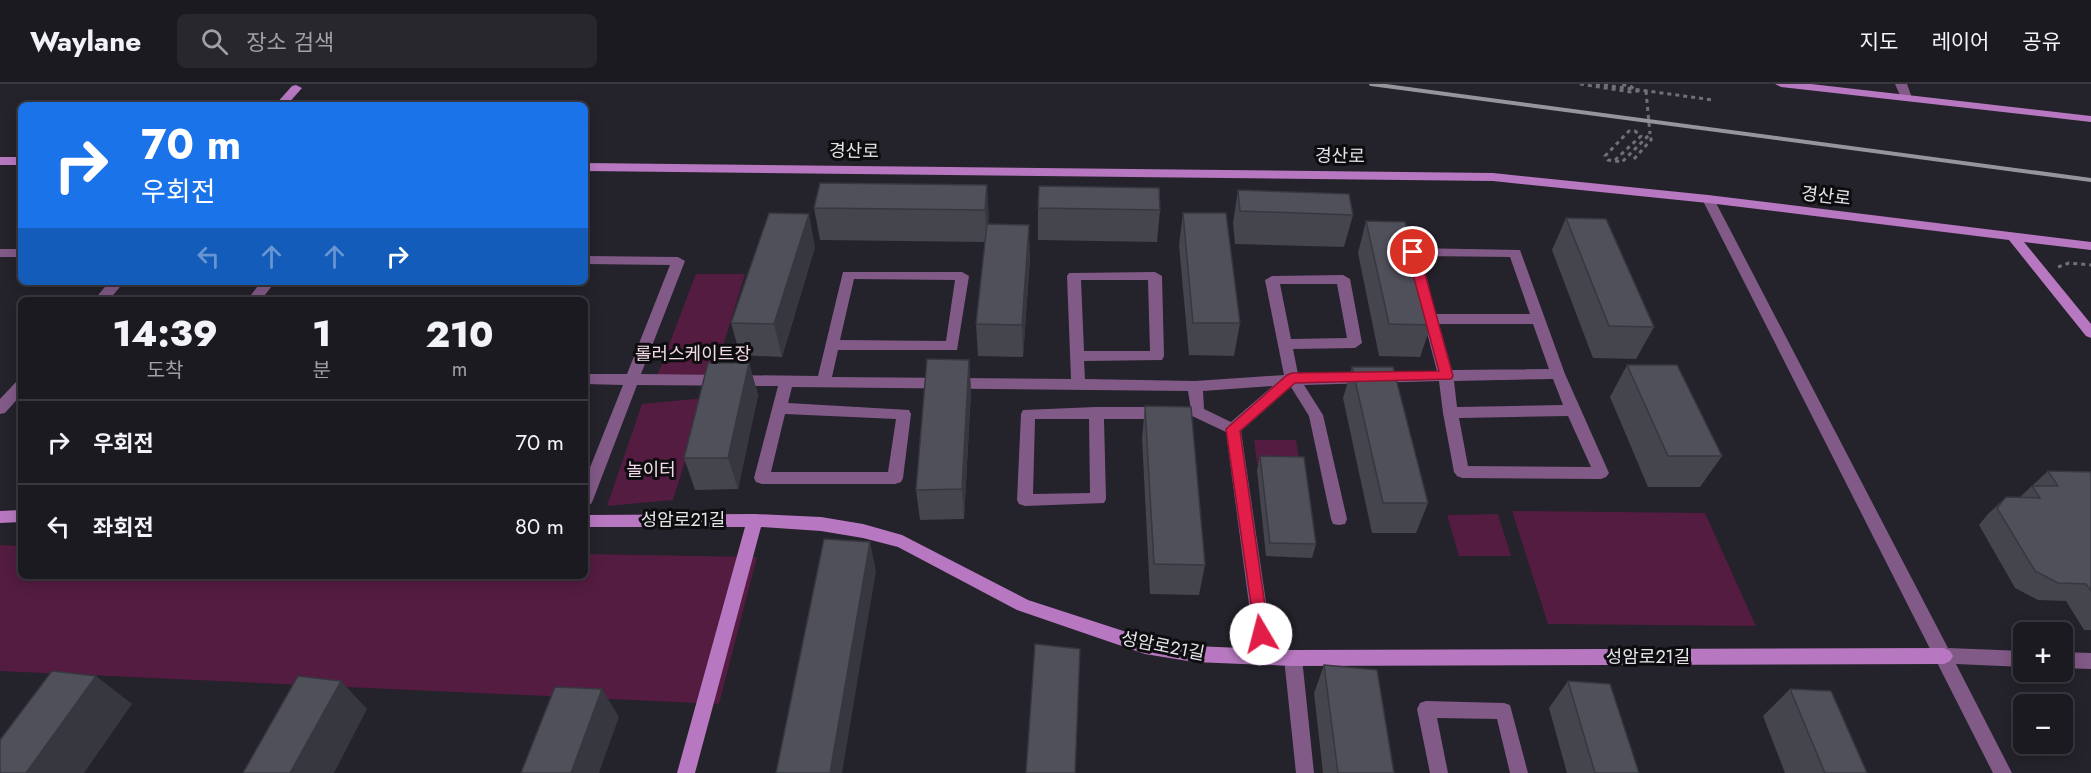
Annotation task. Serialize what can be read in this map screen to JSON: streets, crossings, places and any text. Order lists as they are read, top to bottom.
{
  "streets": {
    "street": ["경산로", "성암로21길"]
  },
  "parks": ["롤러스케이트장", "놀이터"],
  "page": {
    "header": "Waylane",
    "search": "장소 검색",
    "nav": ["지도", "레이어", "공유"],
    "turn": ["70 m", "우회전"],
    "eta": [
      "14:39",
      "도착",
      "1",
      "분",
      "210",
      "m"
    ],
    "list": [
      {
        "name": "우회전",
        "value": "70 m"
      },
      {
        "name": "좌회전",
        "value": "80 m"
      }
    ],
    "map_buttons": ["+", "−"]
  }
}
